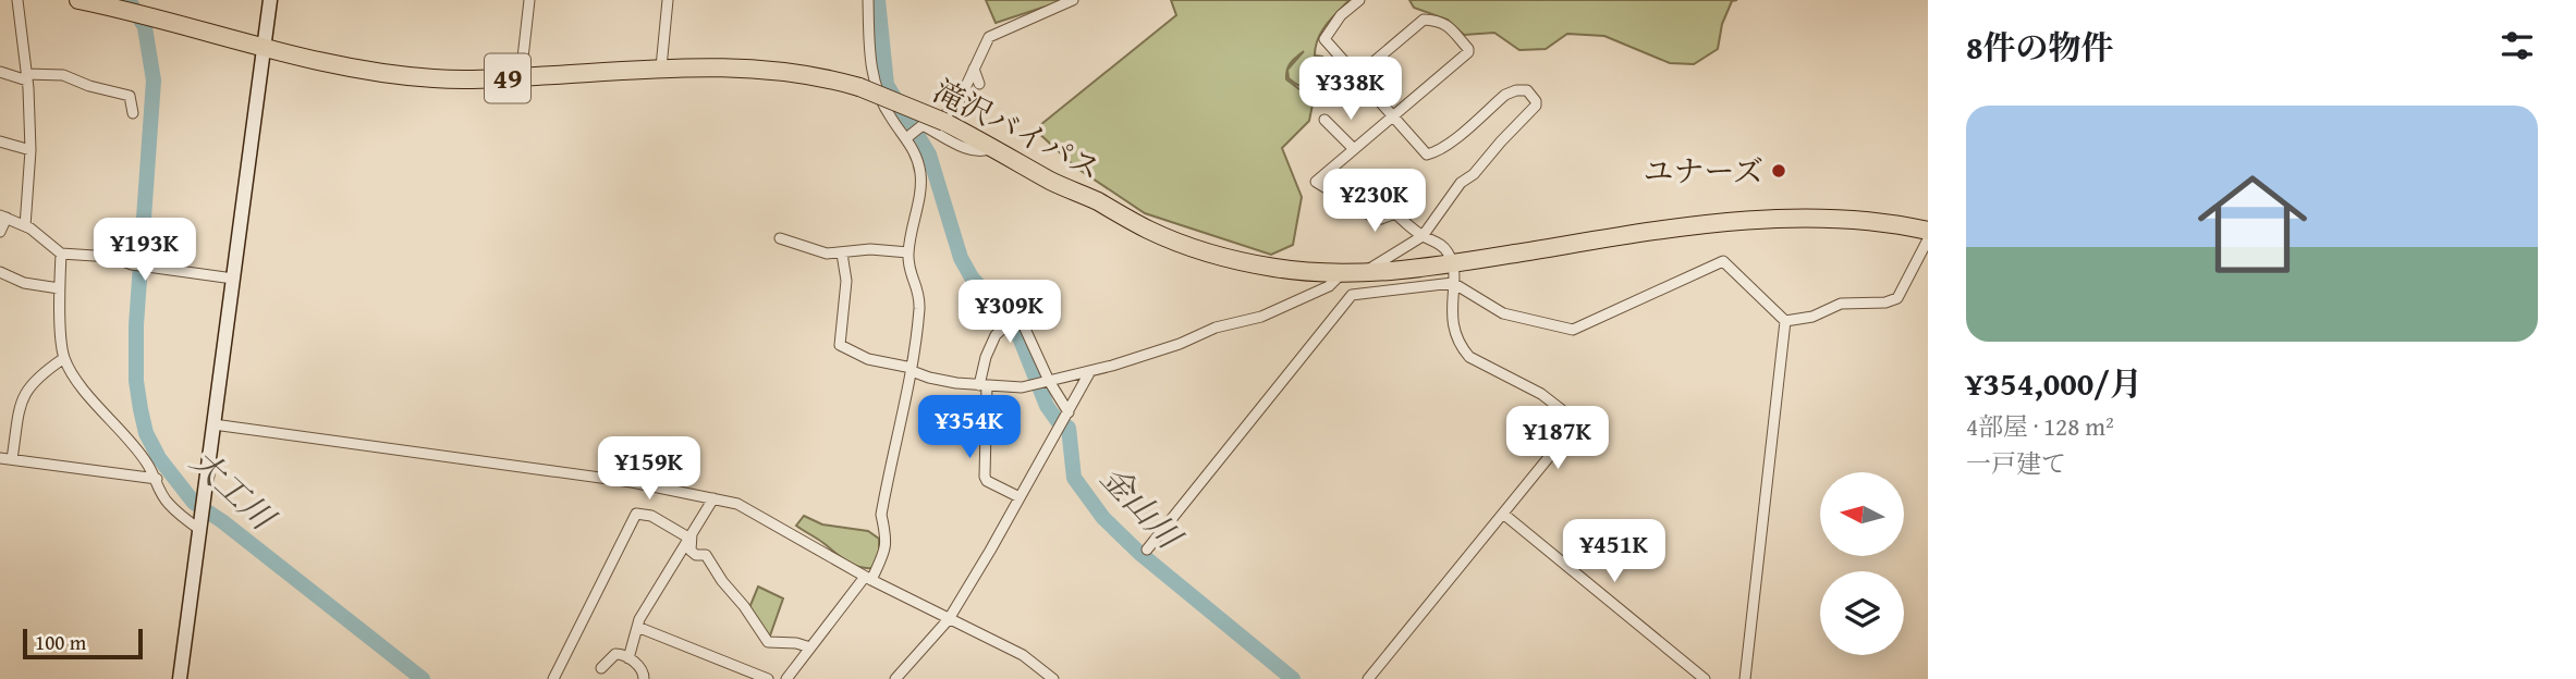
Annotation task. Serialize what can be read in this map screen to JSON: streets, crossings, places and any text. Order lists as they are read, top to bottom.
{
  "streets": {
    "highway": ["49", "滝沢バイパス"]
  },
  "water": ["大工川", "金山川"],
  "places": ["ユナーズ"],
  "scale_bar": "100 m",
  "north": "left",
  "page": {
    "heading": "8件の物件",
    "price": [
      "¥338K",
      "¥230K",
      "¥193K",
      "¥309K",
      "¥354K",
      "¥187K",
      "¥159K",
      "¥451K"
    ],
    "list": [
      {
        "name": "¥354,000/月",
        "note": "4部屋 · 128 m² · 一戸建て"
      }
    ],
    "scale": "100 m"
  }
}
